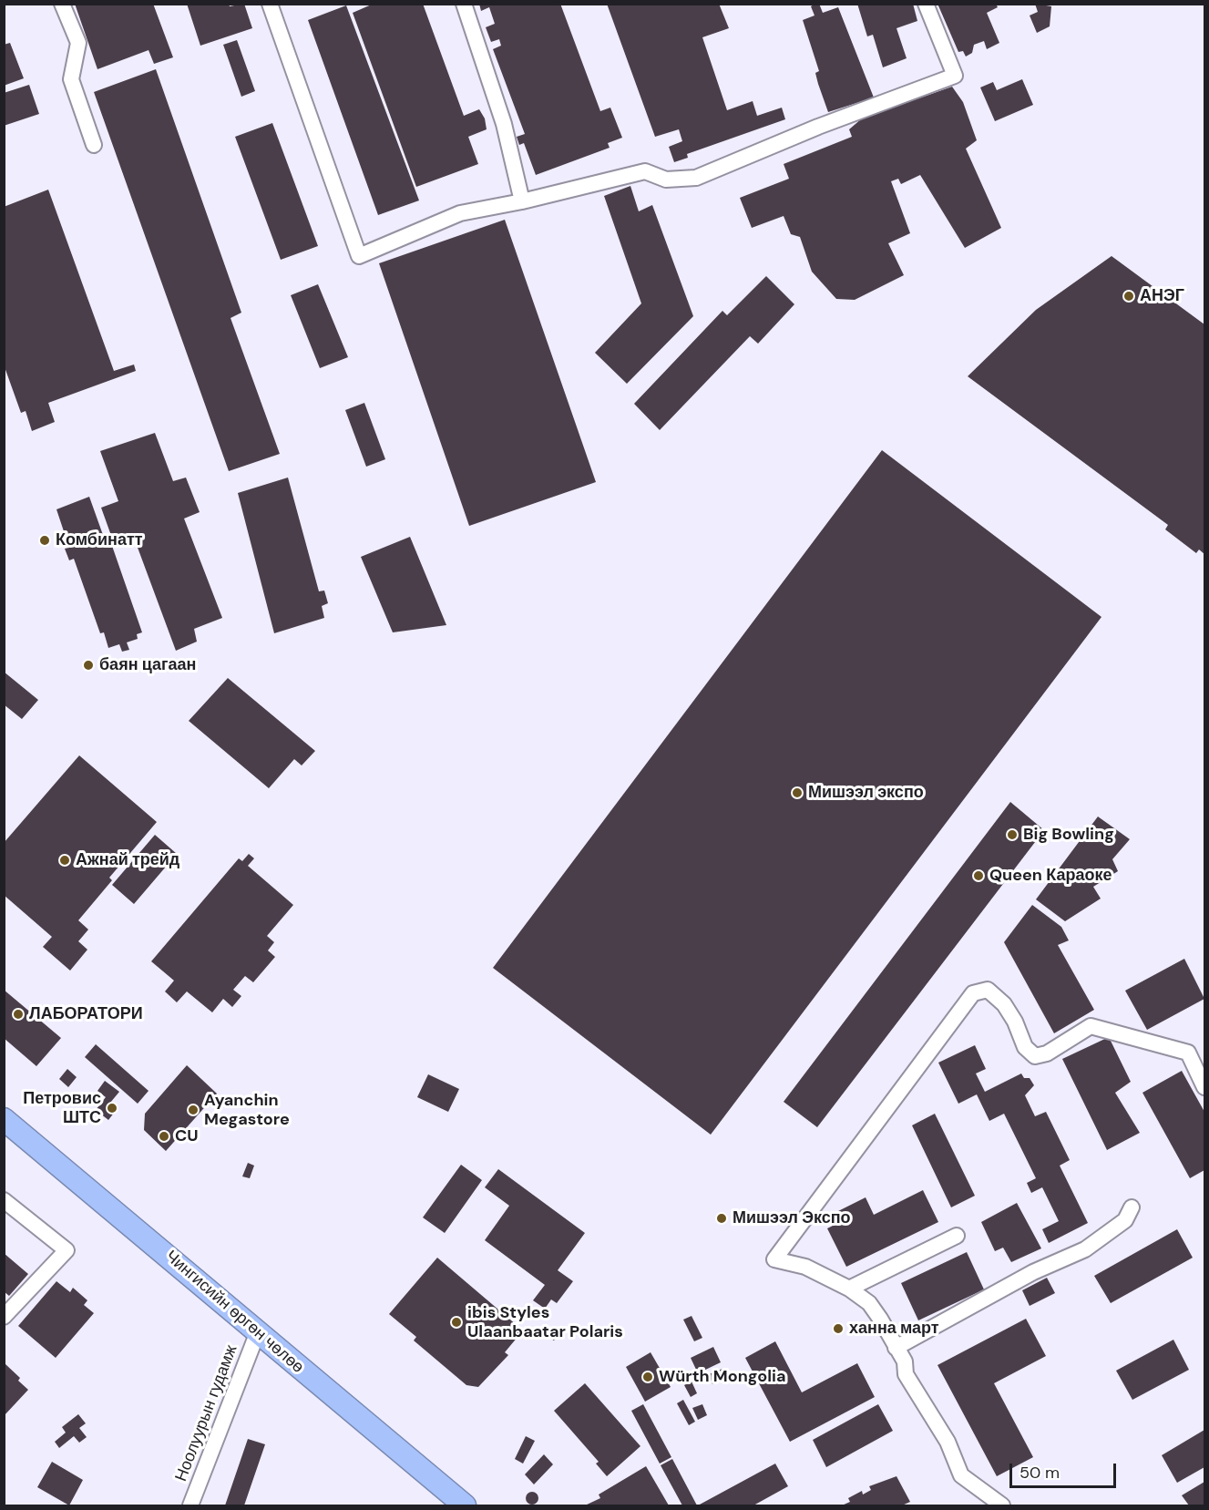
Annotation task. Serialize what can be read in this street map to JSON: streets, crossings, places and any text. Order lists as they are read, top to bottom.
{
  "streets": {
    "highway": ["Чингисийн өргөн чөлөө"],
    "street": ["Ноолуурын гудамж"]
  },
  "crossings": [
    ["Чингисийн өргөн чөлөө", "Ноолуурын гудамж"]
  ],
  "places": [
    "АНЭГ",
    "Комбинатт",
    "баян цагаан",
    "Мишээл экспо",
    "Big Bowling",
    "Ажнай трейд",
    "Queen Караоке",
    "ЛАБОРАТОРИ",
    "Петровис ШТС",
    "Ayanchin Megastore",
    "CU",
    "Мишээл Экспо",
    "ibis Styles Ulaanbaatar Polaris",
    "ханна март",
    "Würth Mongolia"
  ],
  "scale_bar": "50 m"
}
